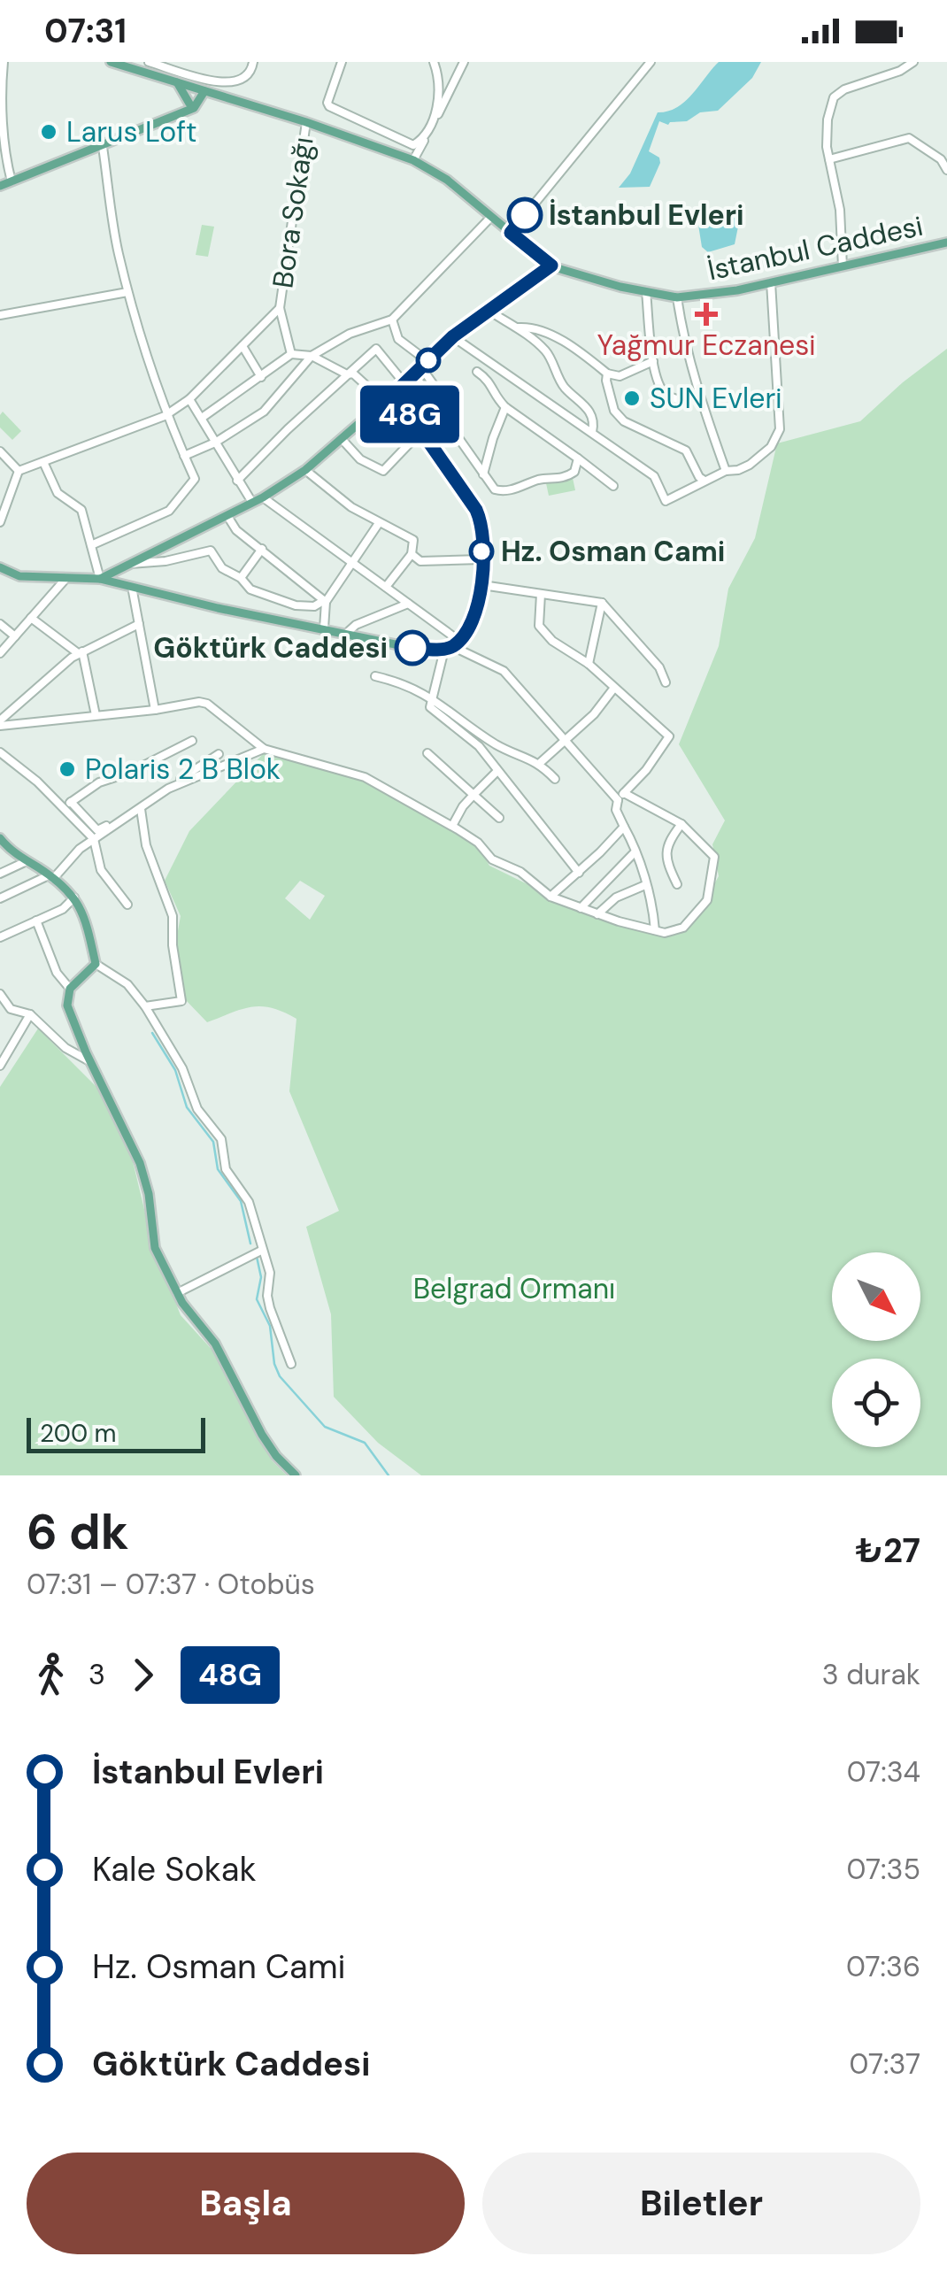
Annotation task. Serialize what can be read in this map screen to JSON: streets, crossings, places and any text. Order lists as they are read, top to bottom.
{
  "streets": {
    "main road": ["İstanbul Caddesi"],
    "street": ["Bora Sokağı"]
  },
  "crossings": [
    ["Bora Sokağı", "İstanbul Caddesi"]
  ],
  "parks": ["Belgrad Ormanı"],
  "places": {
    "other": [
      "Larus Loft",
      "İstanbul Evleri",
      "SUN Evleri",
      "Hz. Osman Cami",
      "Göktürk Caddesi",
      "Polaris 2 B Blok"
    ],
    "health": ["Yağmur Eczanesi"]
  },
  "lines": ["bus line 48G"],
  "scale_bar": "200 m",
  "north": "bottom right",
  "page": {
    "status": "07:31",
    "on_map": "48G",
    "scale": "200 m",
    "heading": ["6 dk", "07:31 – 07:37 · Otobüs", "₺27"],
    "legs": ["3", "48G", "3 durak"],
    "list": [
      {
        "name": "İstanbul Evleri",
        "value": "07:34"
      },
      {
        "name": "Kale Sokak",
        "value": "07:35"
      },
      {
        "name": "Hz. Osman Cami",
        "value": "07:36"
      },
      {
        "name": "Göktürk Caddesi",
        "value": "07:37"
      }
    ],
    "buttons": ["Başla", "Biletler"]
  }
}
